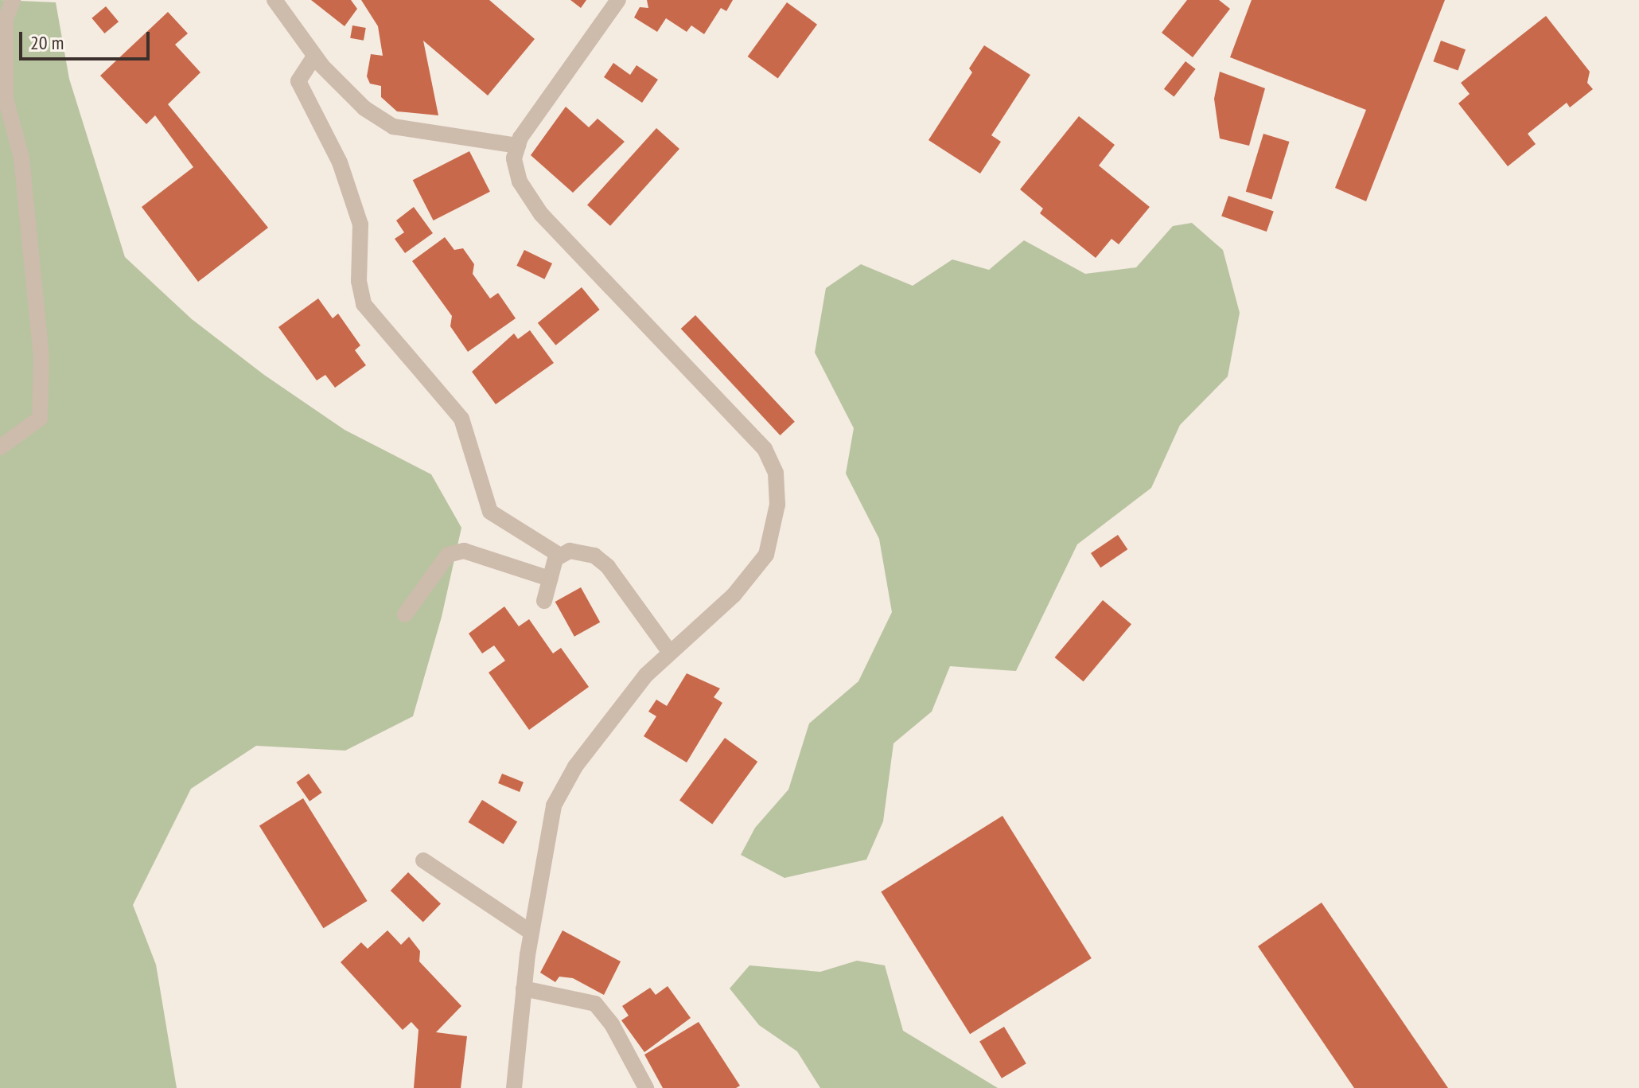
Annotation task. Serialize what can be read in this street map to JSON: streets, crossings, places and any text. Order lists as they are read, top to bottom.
{
  "scale_bar": "20 m"
}
